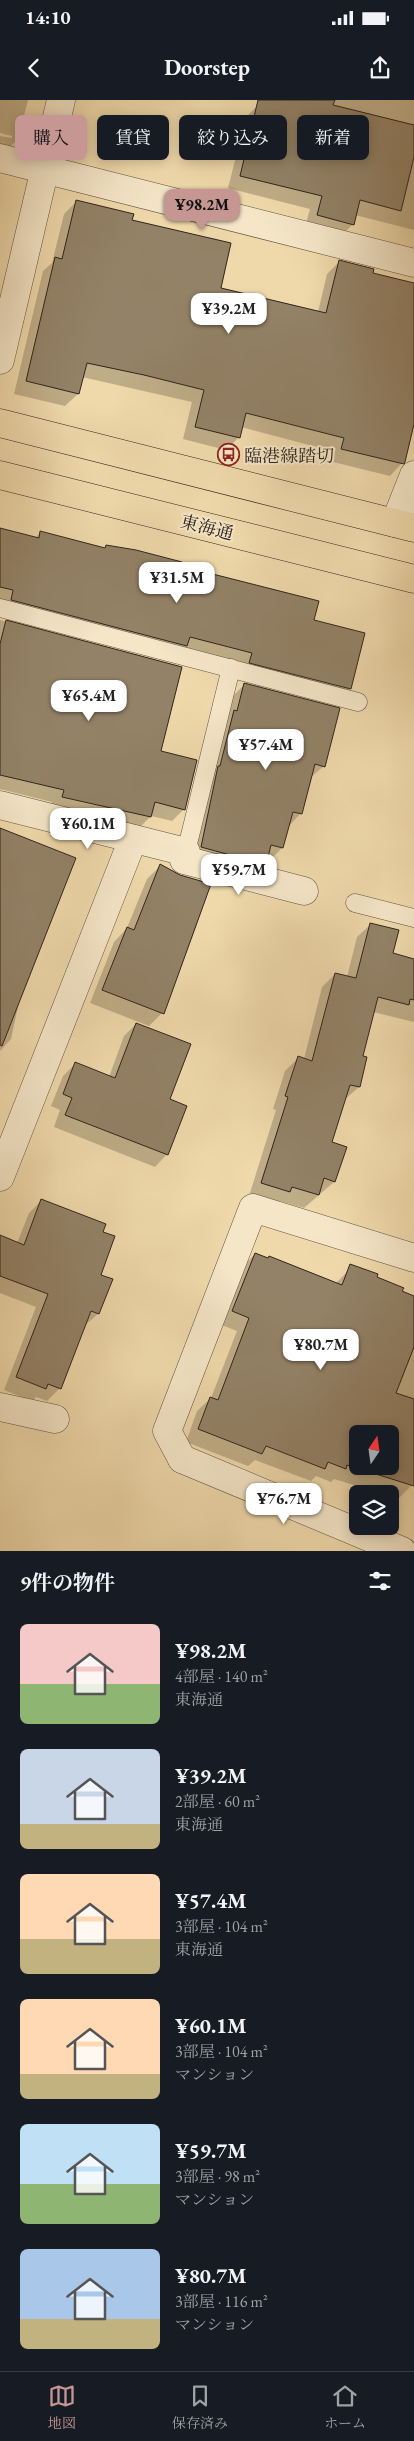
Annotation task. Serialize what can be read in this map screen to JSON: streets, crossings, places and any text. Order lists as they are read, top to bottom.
{
  "streets": {
    "main road": ["東海通"]
  },
  "places": {
    "bus stop": ["臨港線踏切"]
  },
  "north": "top",
  "page": {
    "status": "14:10",
    "header": "Doorstep",
    "chip": [
      "購入",
      "賃貸",
      "絞り込み",
      "新着"
    ],
    "price": [
      "¥98.2M",
      "¥39.2M",
      "¥31.5M",
      "¥65.4M",
      "¥57.4M",
      "¥60.1M",
      "¥59.7M",
      "¥80.7M",
      "¥76.7M"
    ],
    "heading": "9件の物件",
    "list": [
      {
        "name": "¥98.2M",
        "note": "4部屋 · 140 m² · 東海通"
      },
      {
        "name": "¥39.2M",
        "note": "2部屋 · 60 m² · 東海通"
      },
      {
        "name": "¥57.4M",
        "note": "3部屋 · 104 m² · 東海通"
      },
      {
        "name": "¥60.1M",
        "note": "3部屋 · 104 m² · マンション"
      },
      {
        "name": "¥59.7M",
        "note": "3部屋 · 98 m² · マンション"
      },
      {
        "name": "¥80.7M",
        "note": "3部屋 · 116 m² · マンション"
      }
    ],
    "tabs": ["地図", "保存済み", "ホーム"]
  }
}
